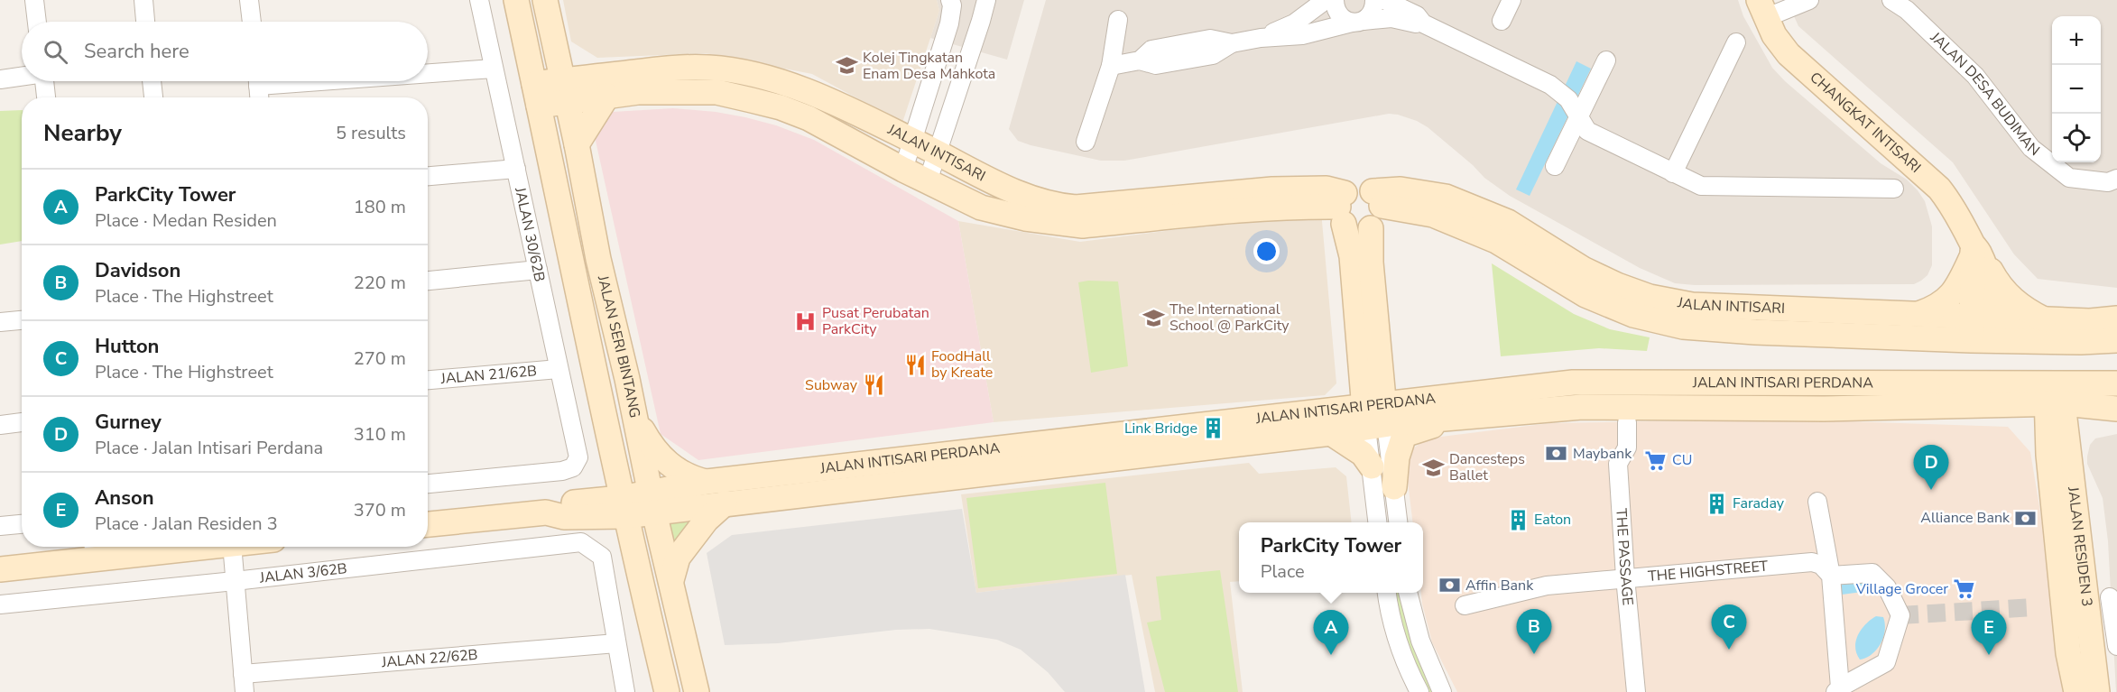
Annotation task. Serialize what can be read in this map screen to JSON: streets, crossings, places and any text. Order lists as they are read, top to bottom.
{
  "streets": {
    "street": [
      "JALAN DESA BUDIMAN",
      "CHANGKAT INTISARI",
      "JALAN INTISARI",
      "JALAN 30/62B",
      "JALAN SERI BINTANG",
      "JALAN 21/62B",
      "JALAN INTISARI PERDANA",
      "JALAN RESIDEN 3",
      "THE PASSAGE",
      "THE HIGHSTREET",
      "JALAN 3/62B",
      "JALAN 22/62B"
    ]
  },
  "crossings": [
    ["CHANGKAT INTISARI", "JALAN INTISARI"],
    ["JALAN INTISARI", "JALAN SERI BINTANG"],
    ["JALAN 30/62B", "JALAN 21/62B"],
    ["JALAN SERI BINTANG", "JALAN INTISARI PERDANA"],
    ["JALAN INTISARI PERDANA", "JALAN RESIDEN 3"],
    ["THE PASSAGE", "THE HIGHSTREET"],
    ["JALAN 3/62B", "JALAN 22/62B"]
  ],
  "places": {
    "school or university": ["Kolej Tingkatan Enam Desa Mahkota", "The International School @ ParkCity", "Dancesteps Ballet"],
    "hospital": ["Pusat Perubatan ParkCity"],
    "restaurant": ["FoodHall by Kreate", "Subway"],
    "building": ["Link Bridge", "Faraday", "Eaton"],
    "bank": ["Maybank", "Alliance Bank", "Affin Bank"],
    "supermarket": ["CU", "Village Grocer"]
  },
  "page": {
    "map_buttons": ["+", "−"],
    "search": "Search here",
    "heading": ["Nearby", "5 results"],
    "list": [
      {
        "mark": "A",
        "name": "ParkCity Tower",
        "note": "Place · Medan Residen",
        "value": "180 m"
      },
      {
        "mark": "B",
        "name": "Davidson",
        "note": "Place · The Highstreet",
        "value": "220 m"
      },
      {
        "mark": "C",
        "name": "Hutton",
        "note": "Place · The Highstreet",
        "value": "270 m"
      },
      {
        "mark": "D",
        "name": "Gurney",
        "note": "Place · Jalan Intisari Perdana",
        "value": "310 m"
      },
      {
        "mark": "E",
        "name": "Anson",
        "note": "Place · Jalan Residen 3",
        "value": "370 m"
      }
    ],
    "pins": [
      "D",
      "C",
      "B",
      "A",
      "E"
    ],
    "popup": ["ParkCity Tower", "Place"]
  }
}
